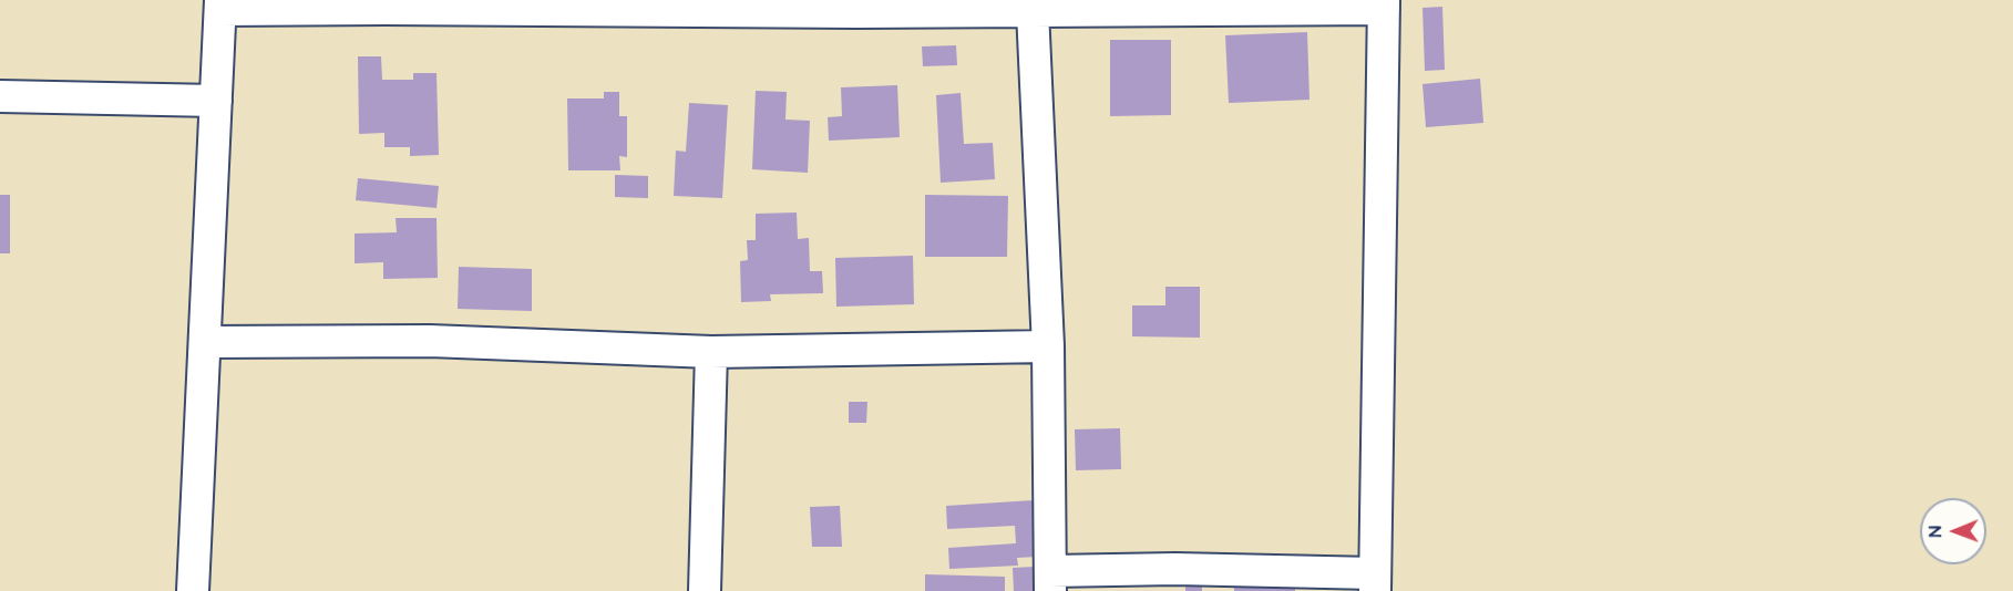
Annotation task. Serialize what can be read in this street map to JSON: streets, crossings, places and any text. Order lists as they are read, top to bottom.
{
  "north": "left"
}
